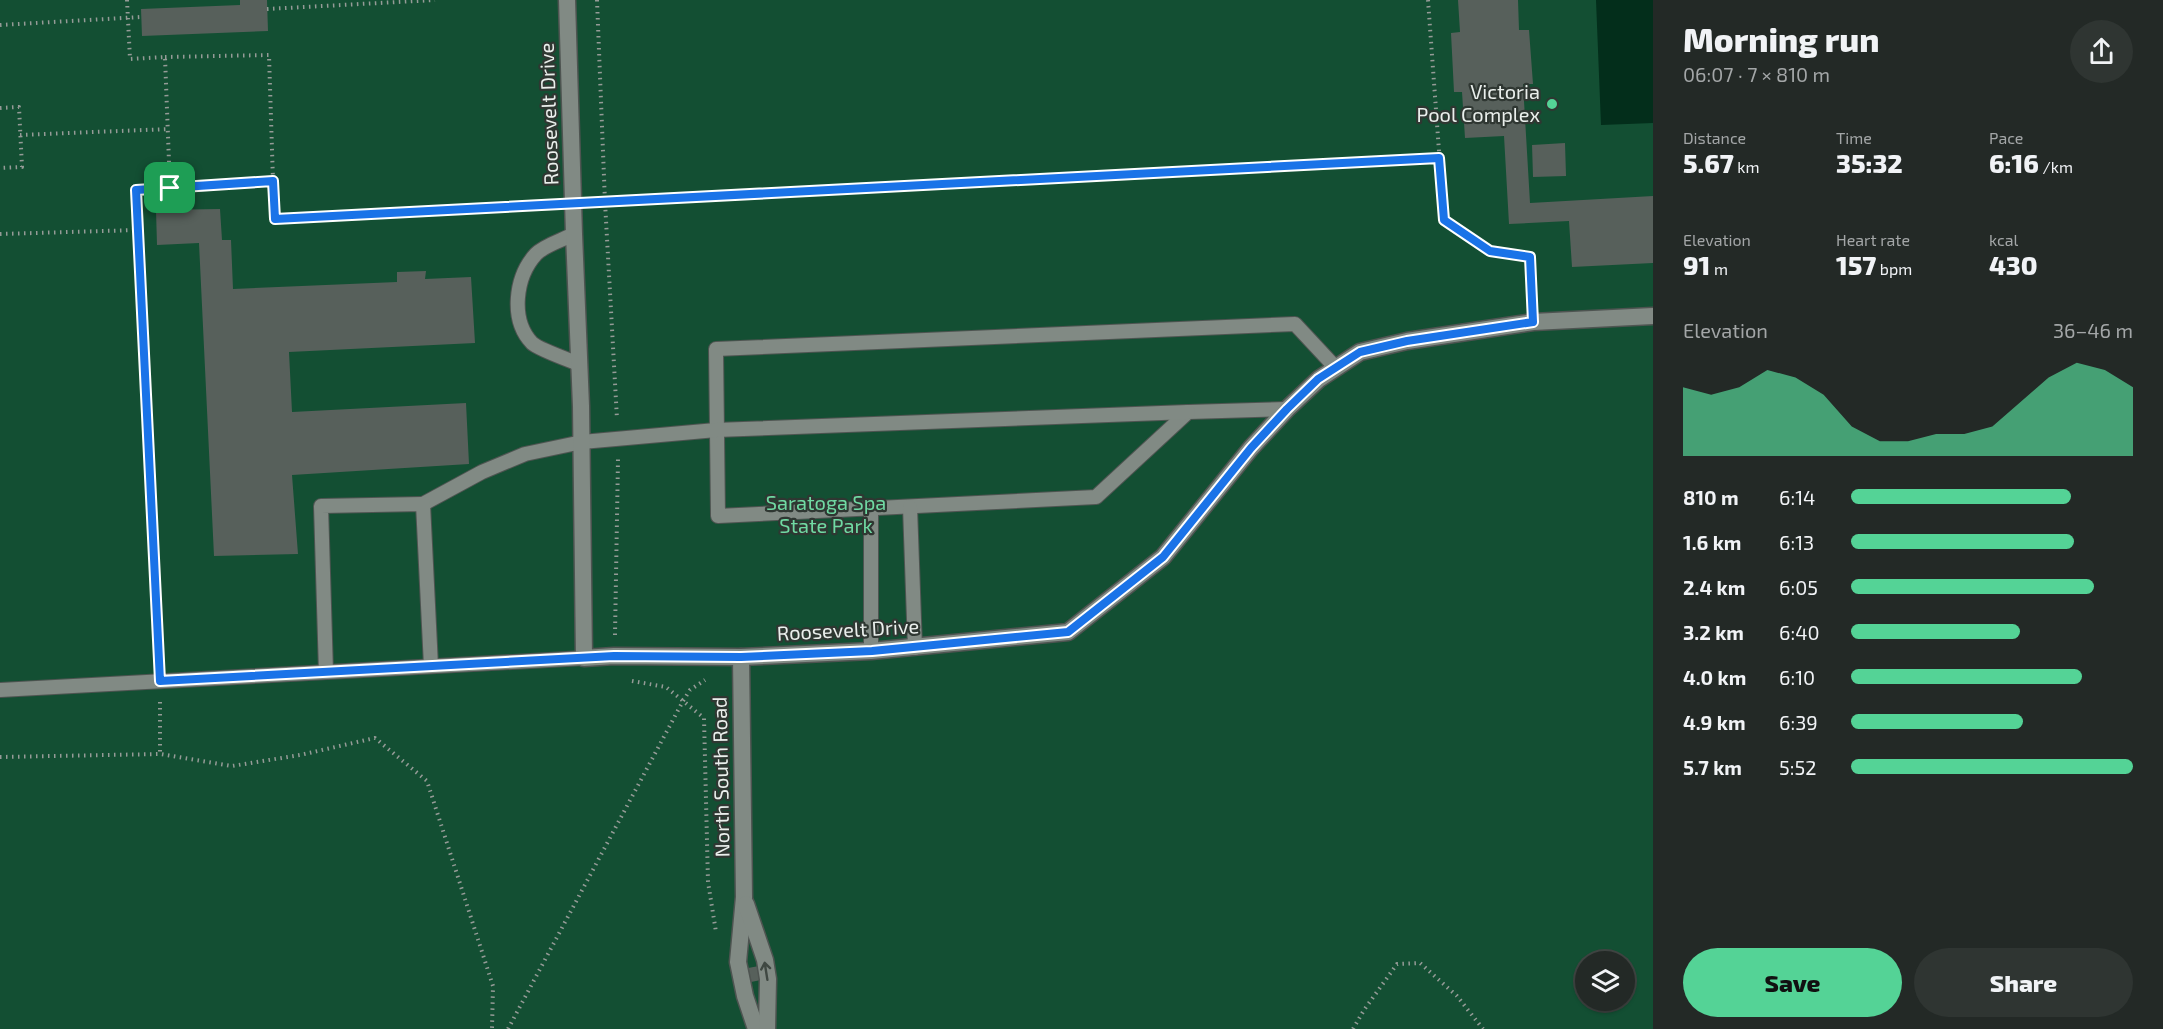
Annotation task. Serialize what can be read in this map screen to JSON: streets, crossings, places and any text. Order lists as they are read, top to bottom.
{
  "streets": {
    "street": ["Roosevelt Drive", "North South Road"]
  },
  "crossings": [
    ["Roosevelt Drive", "North South Road"]
  ],
  "parks": ["Saratoga Spa State Park"],
  "places": ["Victoria Pool Complex"],
  "page": {
    "heading": ["Morning run", "06:07 · 7 × 810 m"],
    "stats": [
      ["Distance", "5.67 km"],
      ["Time", "35:32"],
      ["Pace", "6:16 /km"],
      ["Elevation", "91 m"],
      ["Heart rate", "157 bpm"],
      ["kcal", "430"]
    ],
    "chart": ["Elevation", "36–46 m"],
    "list": [
      {
        "name": "810 m",
        "note": "6:14"
      },
      {
        "name": "1.6 km",
        "note": "6:13"
      },
      {
        "name": "2.4 km",
        "note": "6:05"
      },
      {
        "name": "3.2 km",
        "note": "6:40"
      },
      {
        "name": "4.0 km",
        "note": "6:10"
      },
      {
        "name": "4.9 km",
        "note": "6:39"
      },
      {
        "name": "5.7 km",
        "note": "5:52"
      }
    ],
    "buttons": ["Save", "Share"]
  }
}
